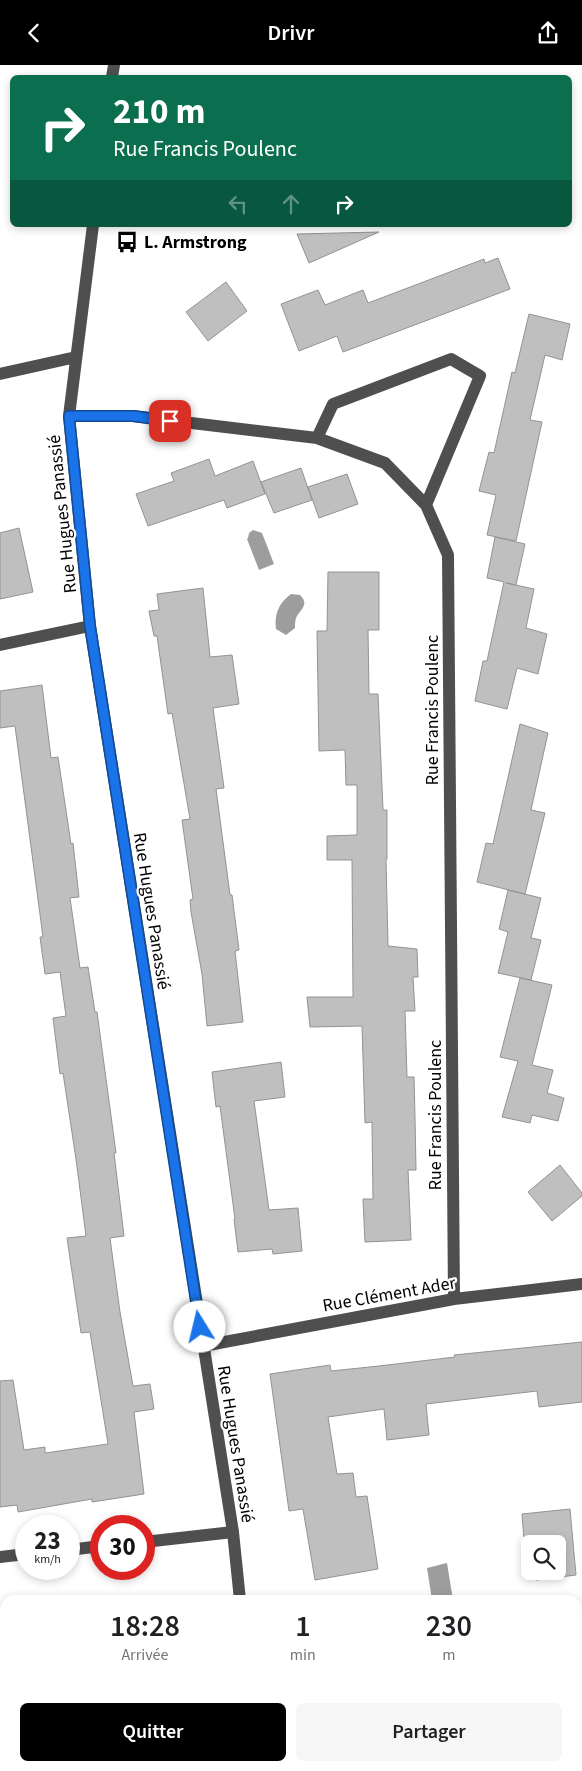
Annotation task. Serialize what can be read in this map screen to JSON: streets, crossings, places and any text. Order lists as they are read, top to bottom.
{
  "streets": {
    "street": ["Rue Hugues Panassié", "Rue Francis Poulenc", "Rue Clément Ader"]
  },
  "crossings": [
    ["Rue Hugues Panassié", "Rue Francis Poulenc"],
    ["Rue Hugues Panassié", "Rue Clément Ader"],
    ["Rue Francis Poulenc", "Rue Clément Ader"]
  ],
  "places": {
    "bus stop": ["L. Armstrong"]
  },
  "page": {
    "header": "Drivr",
    "turn": ["210 m", "Rue Francis Poulenc"],
    "speed": "23 km/h",
    "limit": "30",
    "eta": [
      "18:28",
      "Arrivée",
      "1",
      "min",
      "230",
      "m"
    ],
    "buttons": ["Quitter", "Partager"]
  }
}
